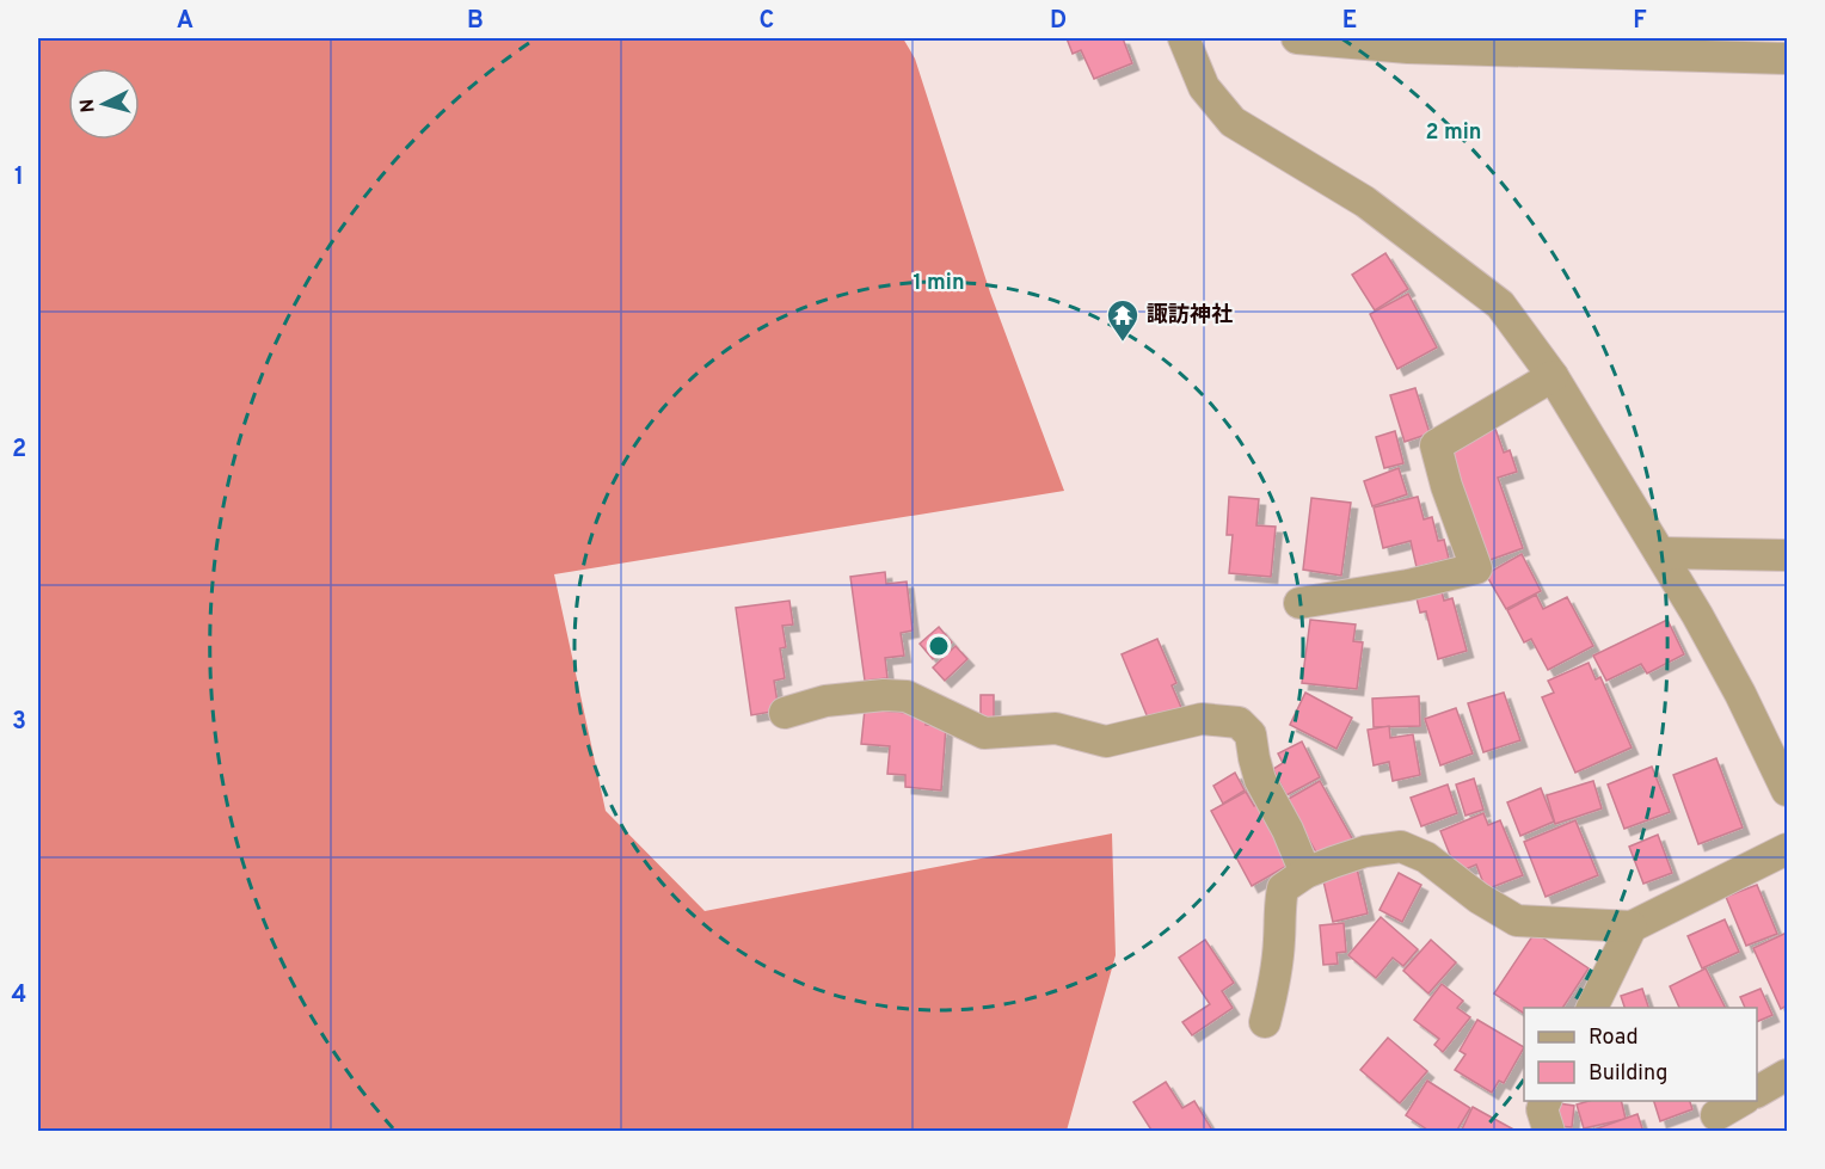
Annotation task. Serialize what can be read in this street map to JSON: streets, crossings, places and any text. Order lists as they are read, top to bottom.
{
  "places": {
    "temple": ["諏訪神社"]
  },
  "legend": ["Road", "Building"],
  "north": "left",
  "grid": {
    "columns": [
      "A",
      "B",
      "C",
      "D",
      "E",
      "F"
    ],
    "rows": [
      "1",
      "2",
      "3",
      "4"
    ]
  },
  "rings": ["2 min", "1 min"]
}
